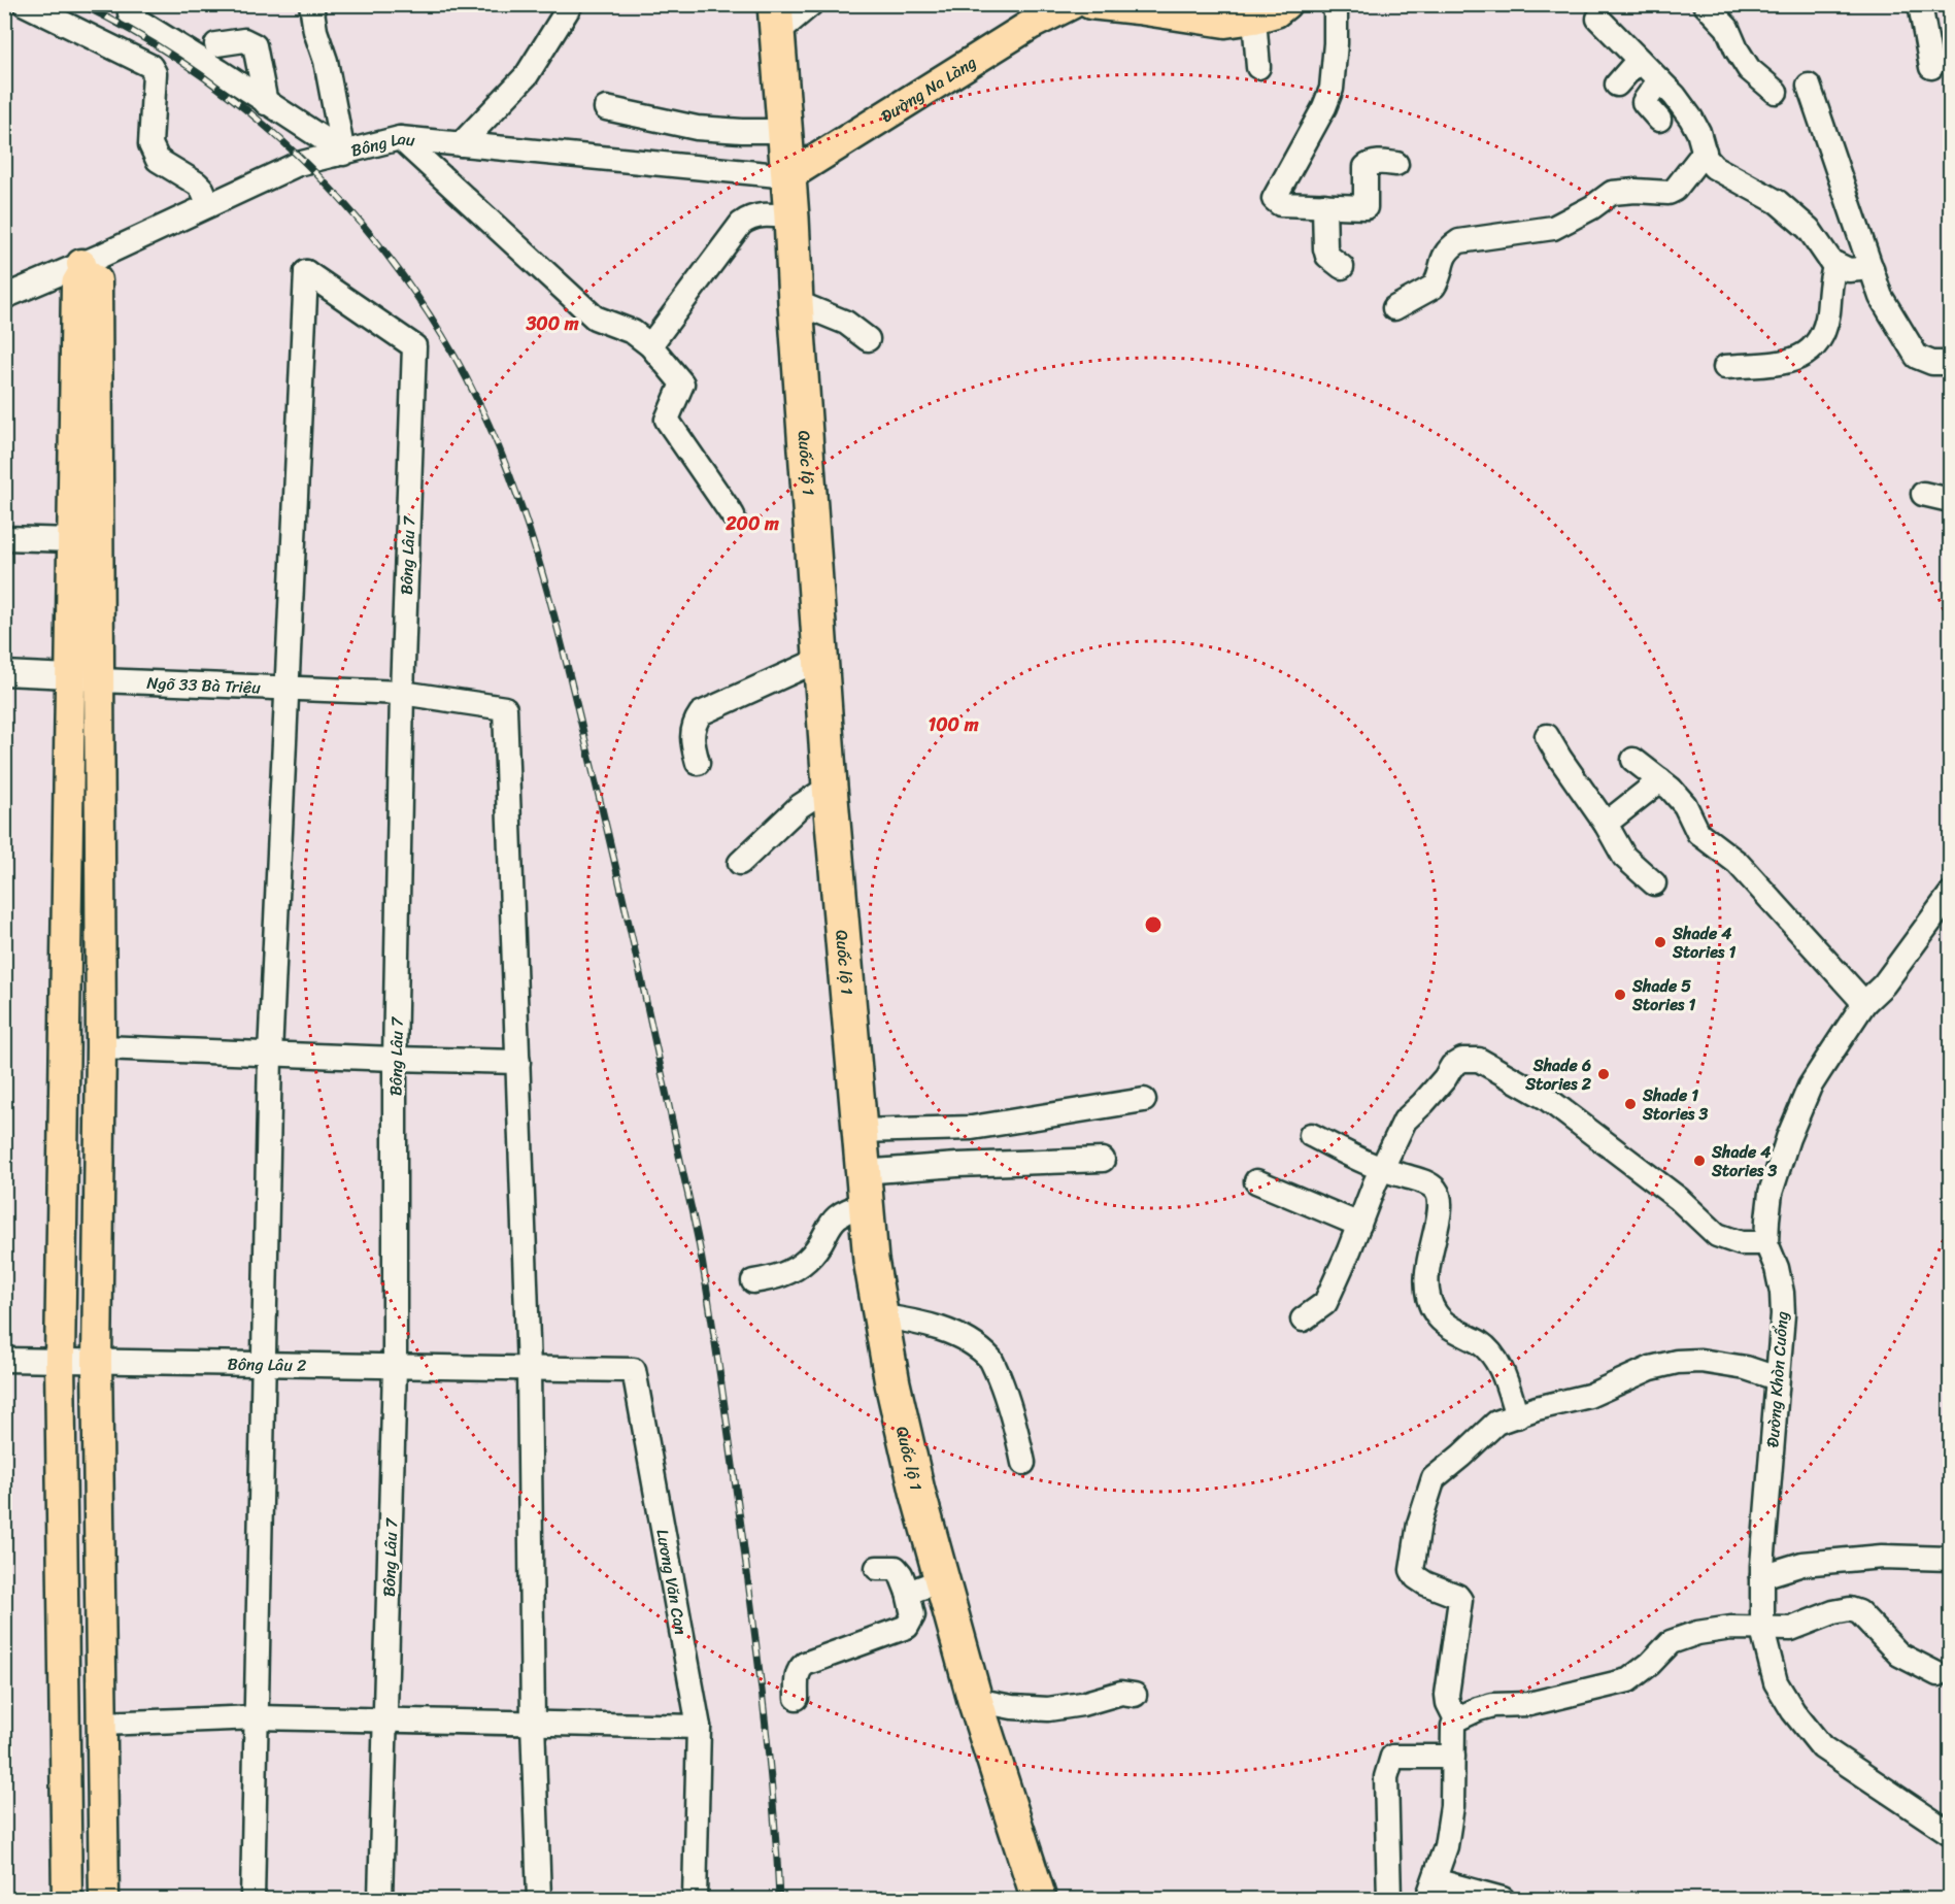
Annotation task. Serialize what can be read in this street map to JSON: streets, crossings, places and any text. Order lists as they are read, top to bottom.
{
  "streets": {
    "highway": ["Quốc lộ 1"],
    "main road": ["Đường Na Làng"],
    "street": [
      "Bông Lau",
      "Bông Lâu 7",
      "Ngõ 33 Bà Triệu",
      "Bông Lâu 2",
      "Đường Khòn Cuổng",
      "Lương Văn Can"
    ]
  },
  "crossings": [
    ["Đường Na Làng", "Bông Lau"],
    ["Đường Na Làng", "Quốc lộ 1"],
    ["Bông Lau", "Quốc lộ 1"],
    ["Bông Lâu 7", "Ngõ 33 Bà Triệu"],
    ["Bông Lâu 7", "Bông Lâu 2"],
    ["Bông Lâu 2", "Lương Văn Can"]
  ],
  "places": [
    "Shade 4 Stories 1",
    "Shade 5 Stories 1",
    "Shade 6 Stories 2",
    "Shade 1 Stories 3",
    "Shade 4 Stories 3"
  ],
  "rings": ["300 m", "200 m", "100 m"]
}
